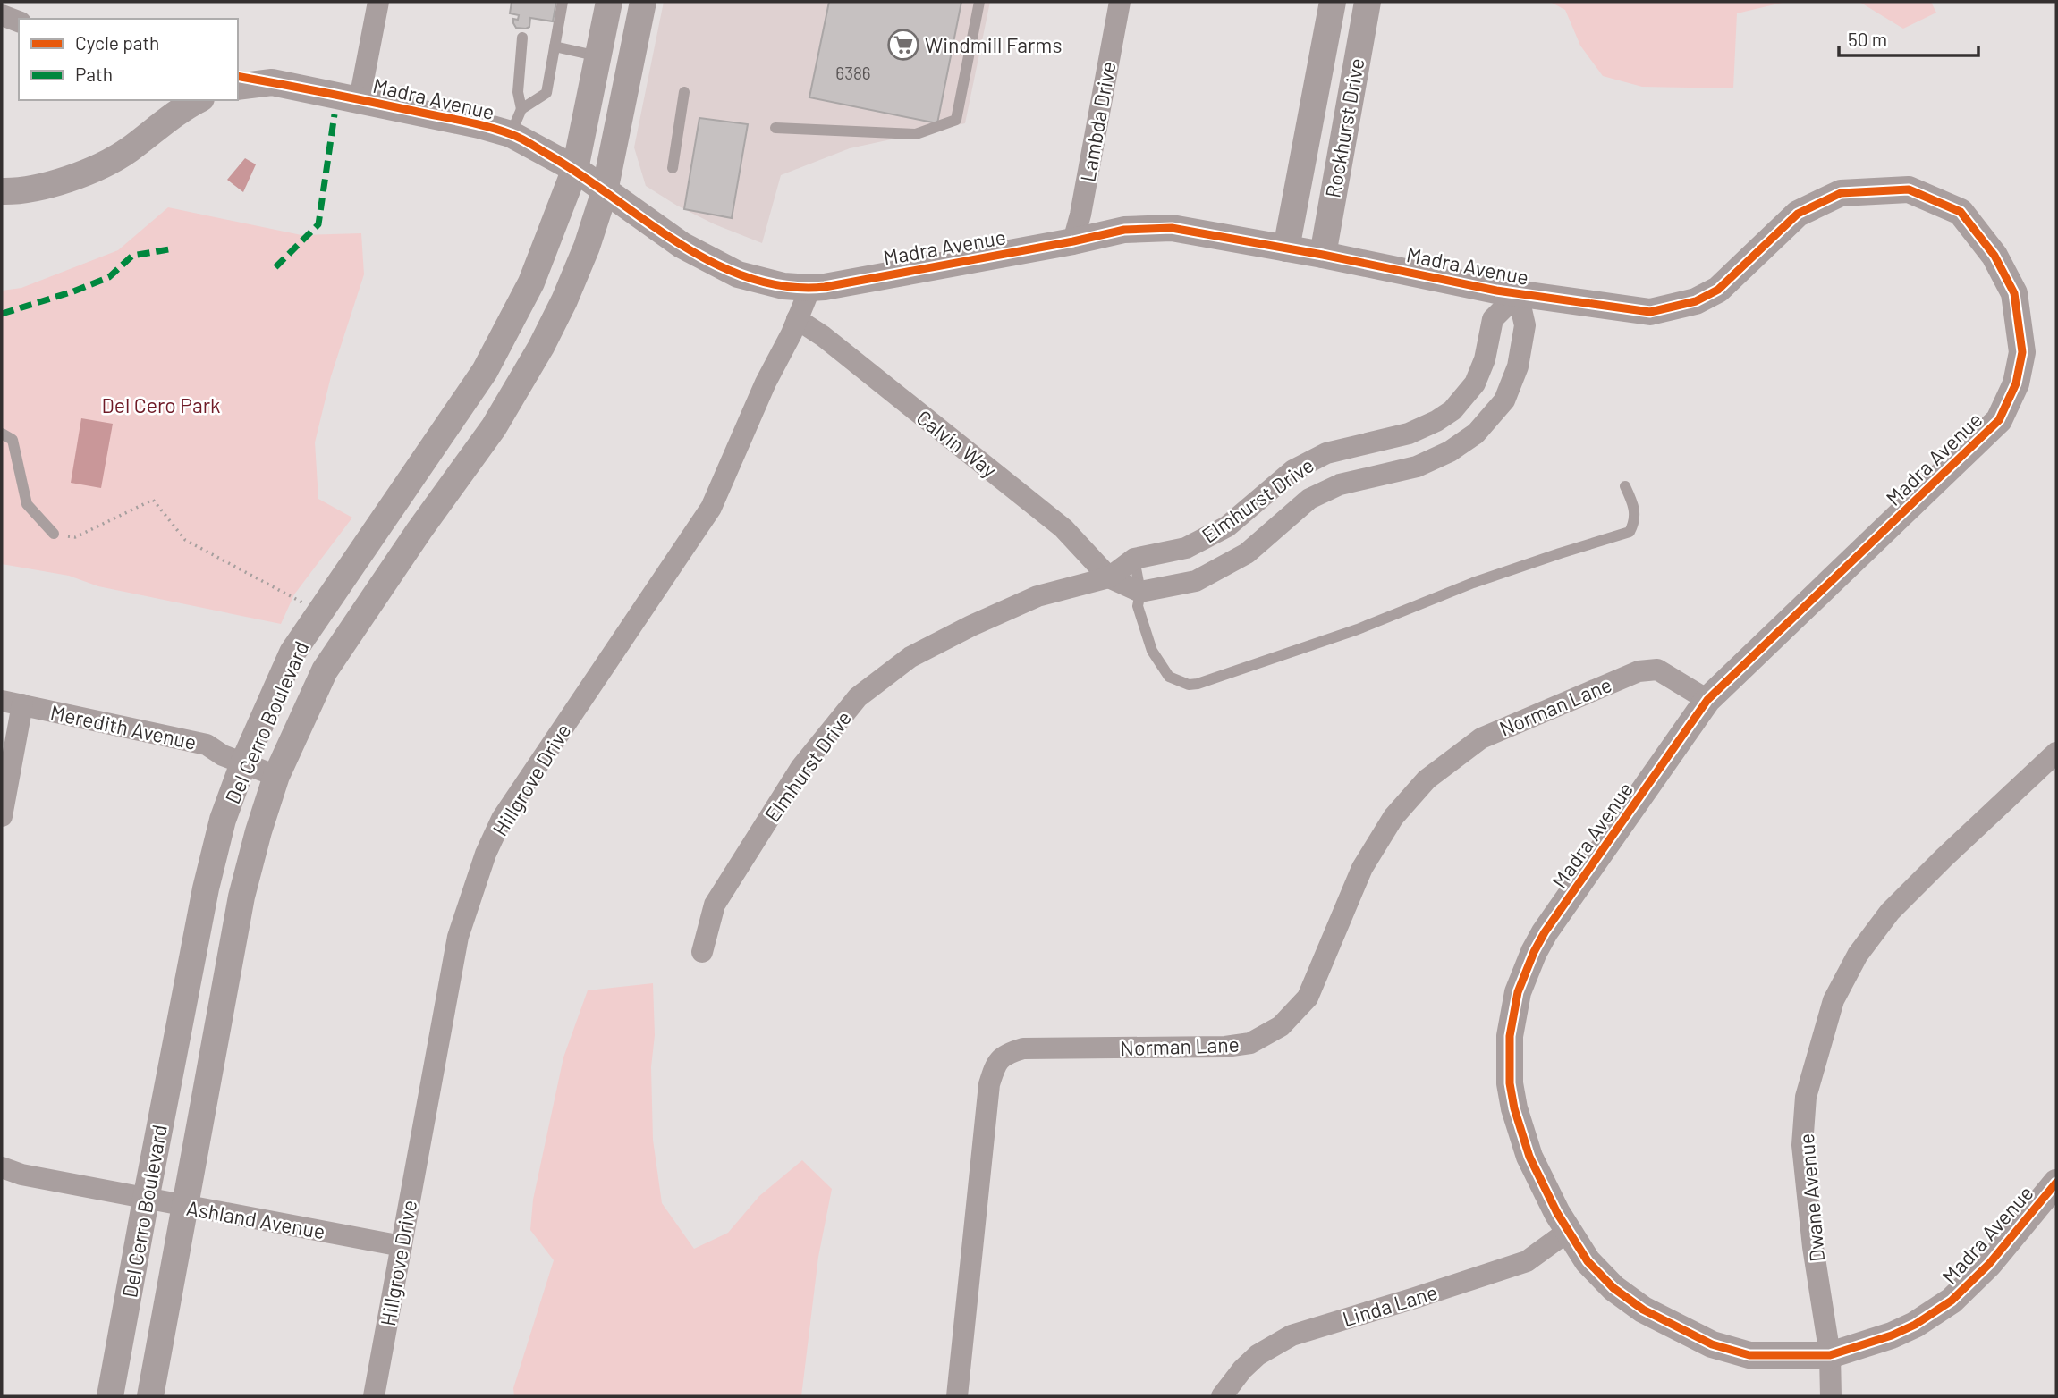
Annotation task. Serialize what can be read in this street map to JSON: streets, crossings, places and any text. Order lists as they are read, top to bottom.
{
  "streets": {
    "street": [
      "Madra Avenue",
      "Lambda Drive",
      "Rockhurst Drive",
      "Calvin Way",
      "Elmhurst Drive",
      "Norman Lane",
      "Del Cerro Boulevard",
      "Meredith Avenue",
      "Hillgrove Drive",
      "Dwane Avenue",
      "Ashland Avenue",
      "Linda Lane"
    ]
  },
  "crossings": [
    ["Madra Avenue", "Lambda Drive"],
    ["Madra Avenue", "Rockhurst Drive"],
    ["Madra Avenue", "Elmhurst Drive"],
    ["Madra Avenue", "Norman Lane"],
    ["Madra Avenue", "Del Cerro Boulevard"],
    ["Madra Avenue", "Hillgrove Drive"],
    ["Madra Avenue", "Dwane Avenue"],
    ["Madra Avenue", "Linda Lane"],
    ["Calvin Way", "Elmhurst Drive"],
    ["Calvin Way", "Hillgrove Drive"],
    ["Del Cerro Boulevard", "Meredith Avenue"],
    ["Del Cerro Boulevard", "Ashland Avenue"],
    ["Hillgrove Drive", "Ashland Avenue"]
  ],
  "parks": ["Del Cero Park"],
  "places": {
    "supermarket": ["Windmill Farms"]
  },
  "house_numbers": ["6386"],
  "legend": ["Cycle path", "Path"],
  "scale_bar": "50 m"
}
